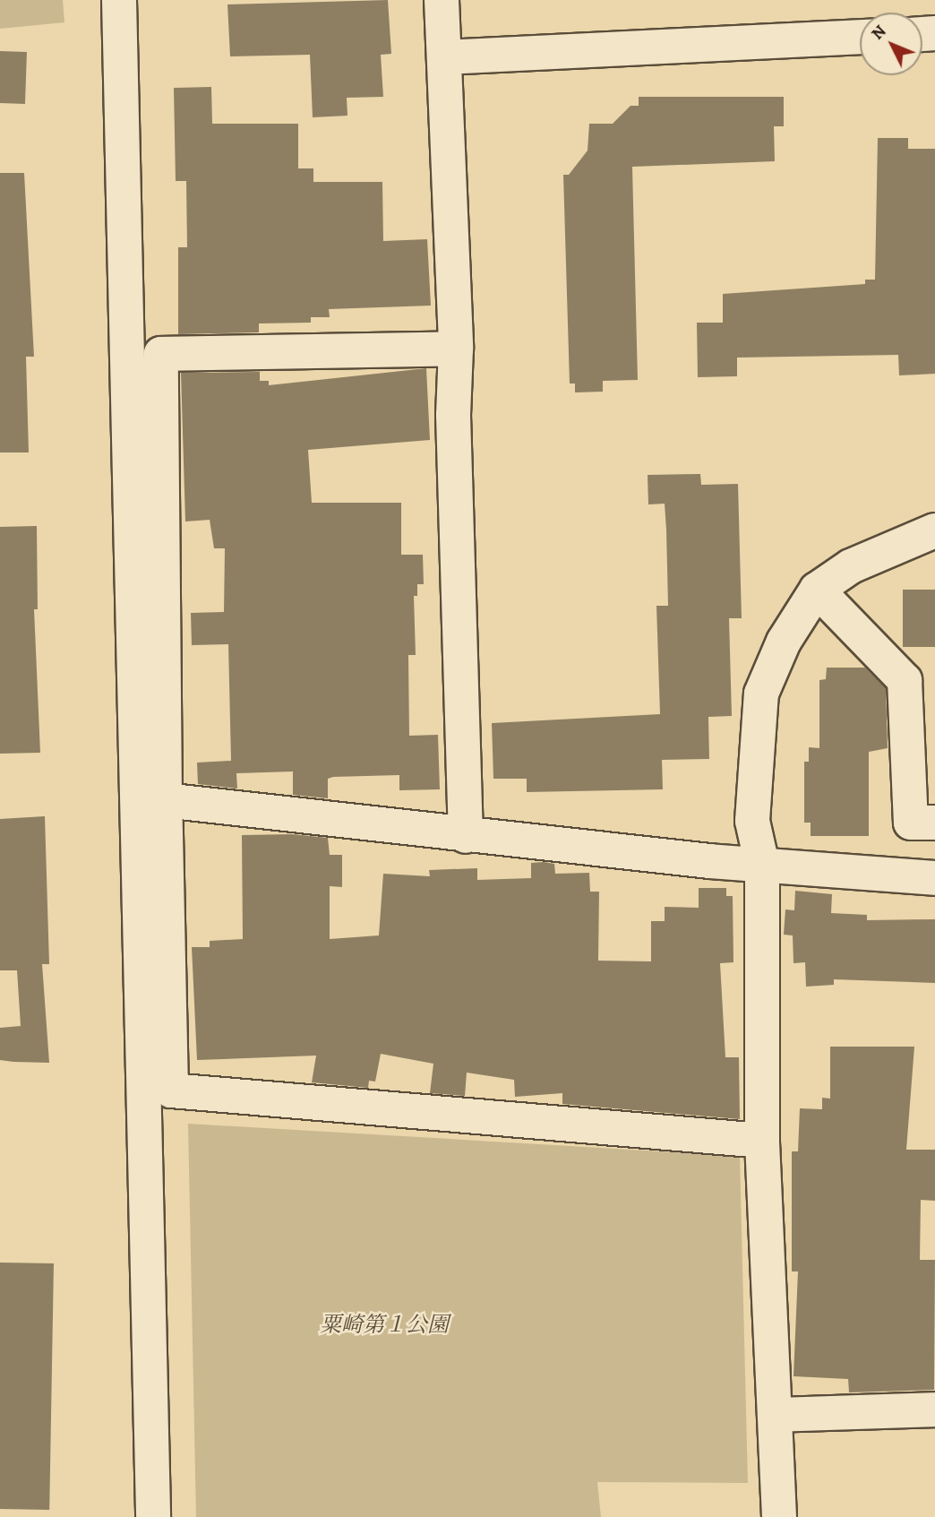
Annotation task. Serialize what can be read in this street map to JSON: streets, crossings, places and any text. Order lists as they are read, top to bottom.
{
  "parks": ["粟崎第１公園"],
  "north": "top left"
}
